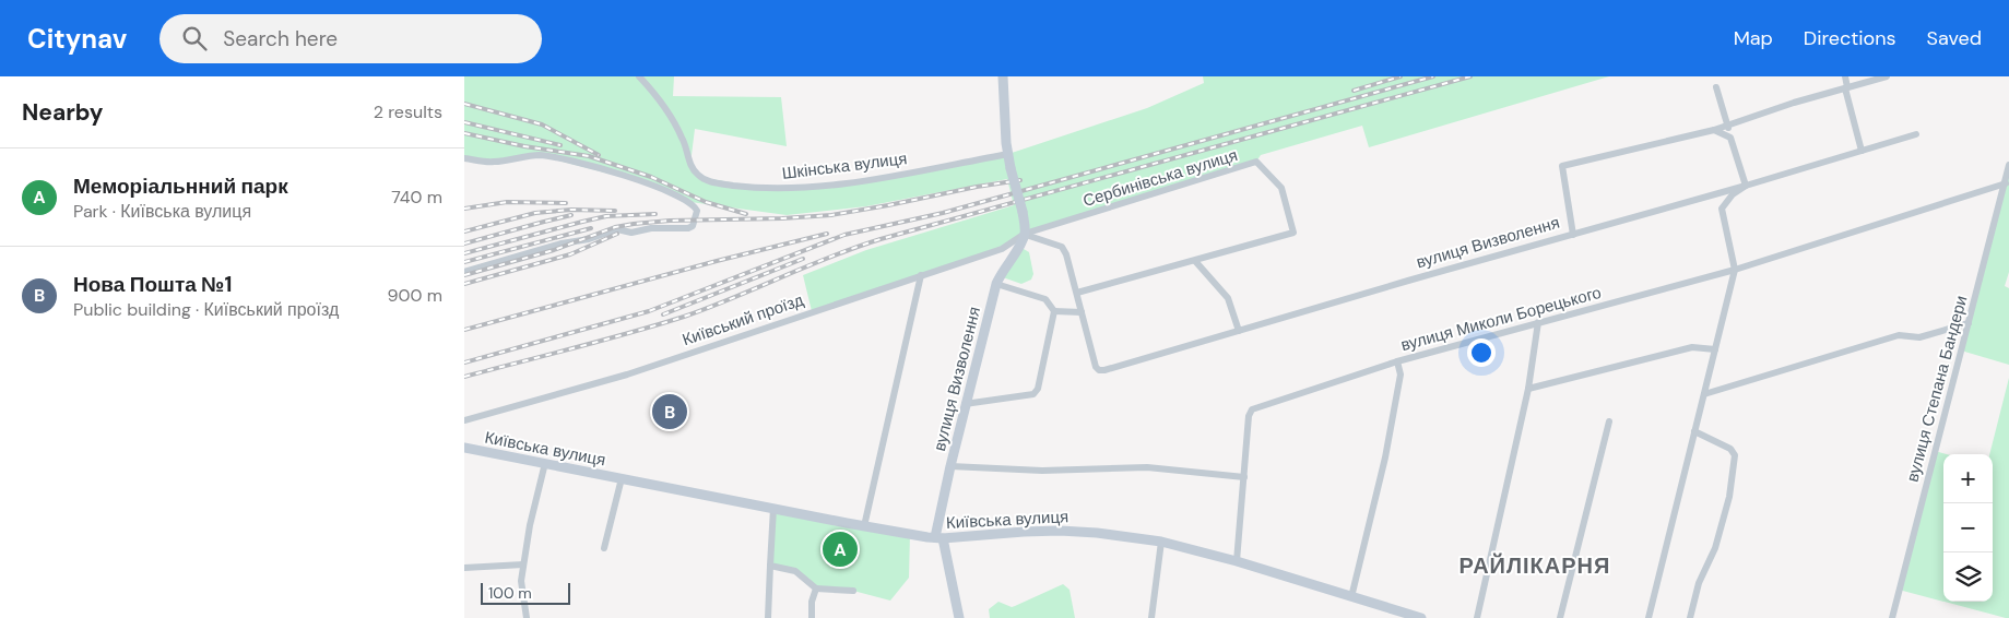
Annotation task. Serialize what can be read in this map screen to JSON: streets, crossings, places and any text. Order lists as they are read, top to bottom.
{
  "streets": {
    "street": [
      "Шкінська вулиця",
      "Сербинівська вулиця",
      "вулиця Визволення",
      "вулиця Миколи Борецького",
      "Київський проїзд",
      "вулиця Степана Бандери",
      "Київська вулиця"
    ]
  },
  "crossings": [
    ["Сербинівська вулиця", "вулиця Визволення"],
    ["Сербинівська вулиця", "Київський проїзд"],
    ["вулиця Визволення", "Київський проїзд"],
    ["вулиця Визволення", "Київська вулиця"],
    ["вулиця Миколи Борецького", "вулиця Степана Бандери"]
  ],
  "districts": ["РАЙЛІКАРНЯ"],
  "scale_bar": "100 m",
  "page": {
    "header": "Citynav",
    "search": "Search here",
    "nav": ["Map", "Directions", "Saved"],
    "heading": ["Nearby", "2 results"],
    "list": [
      {
        "mark": "A",
        "name": "Меморіальнний парк",
        "note": "Park · Київська вулиця",
        "value": "740 m"
      },
      {
        "mark": "B",
        "name": "Нова Пошта №1",
        "note": "Public building · Київський проїзд",
        "value": "900 m"
      }
    ],
    "pins": ["B", "A"],
    "map_buttons": ["+", "−"],
    "scale": "100 m"
  }
}
